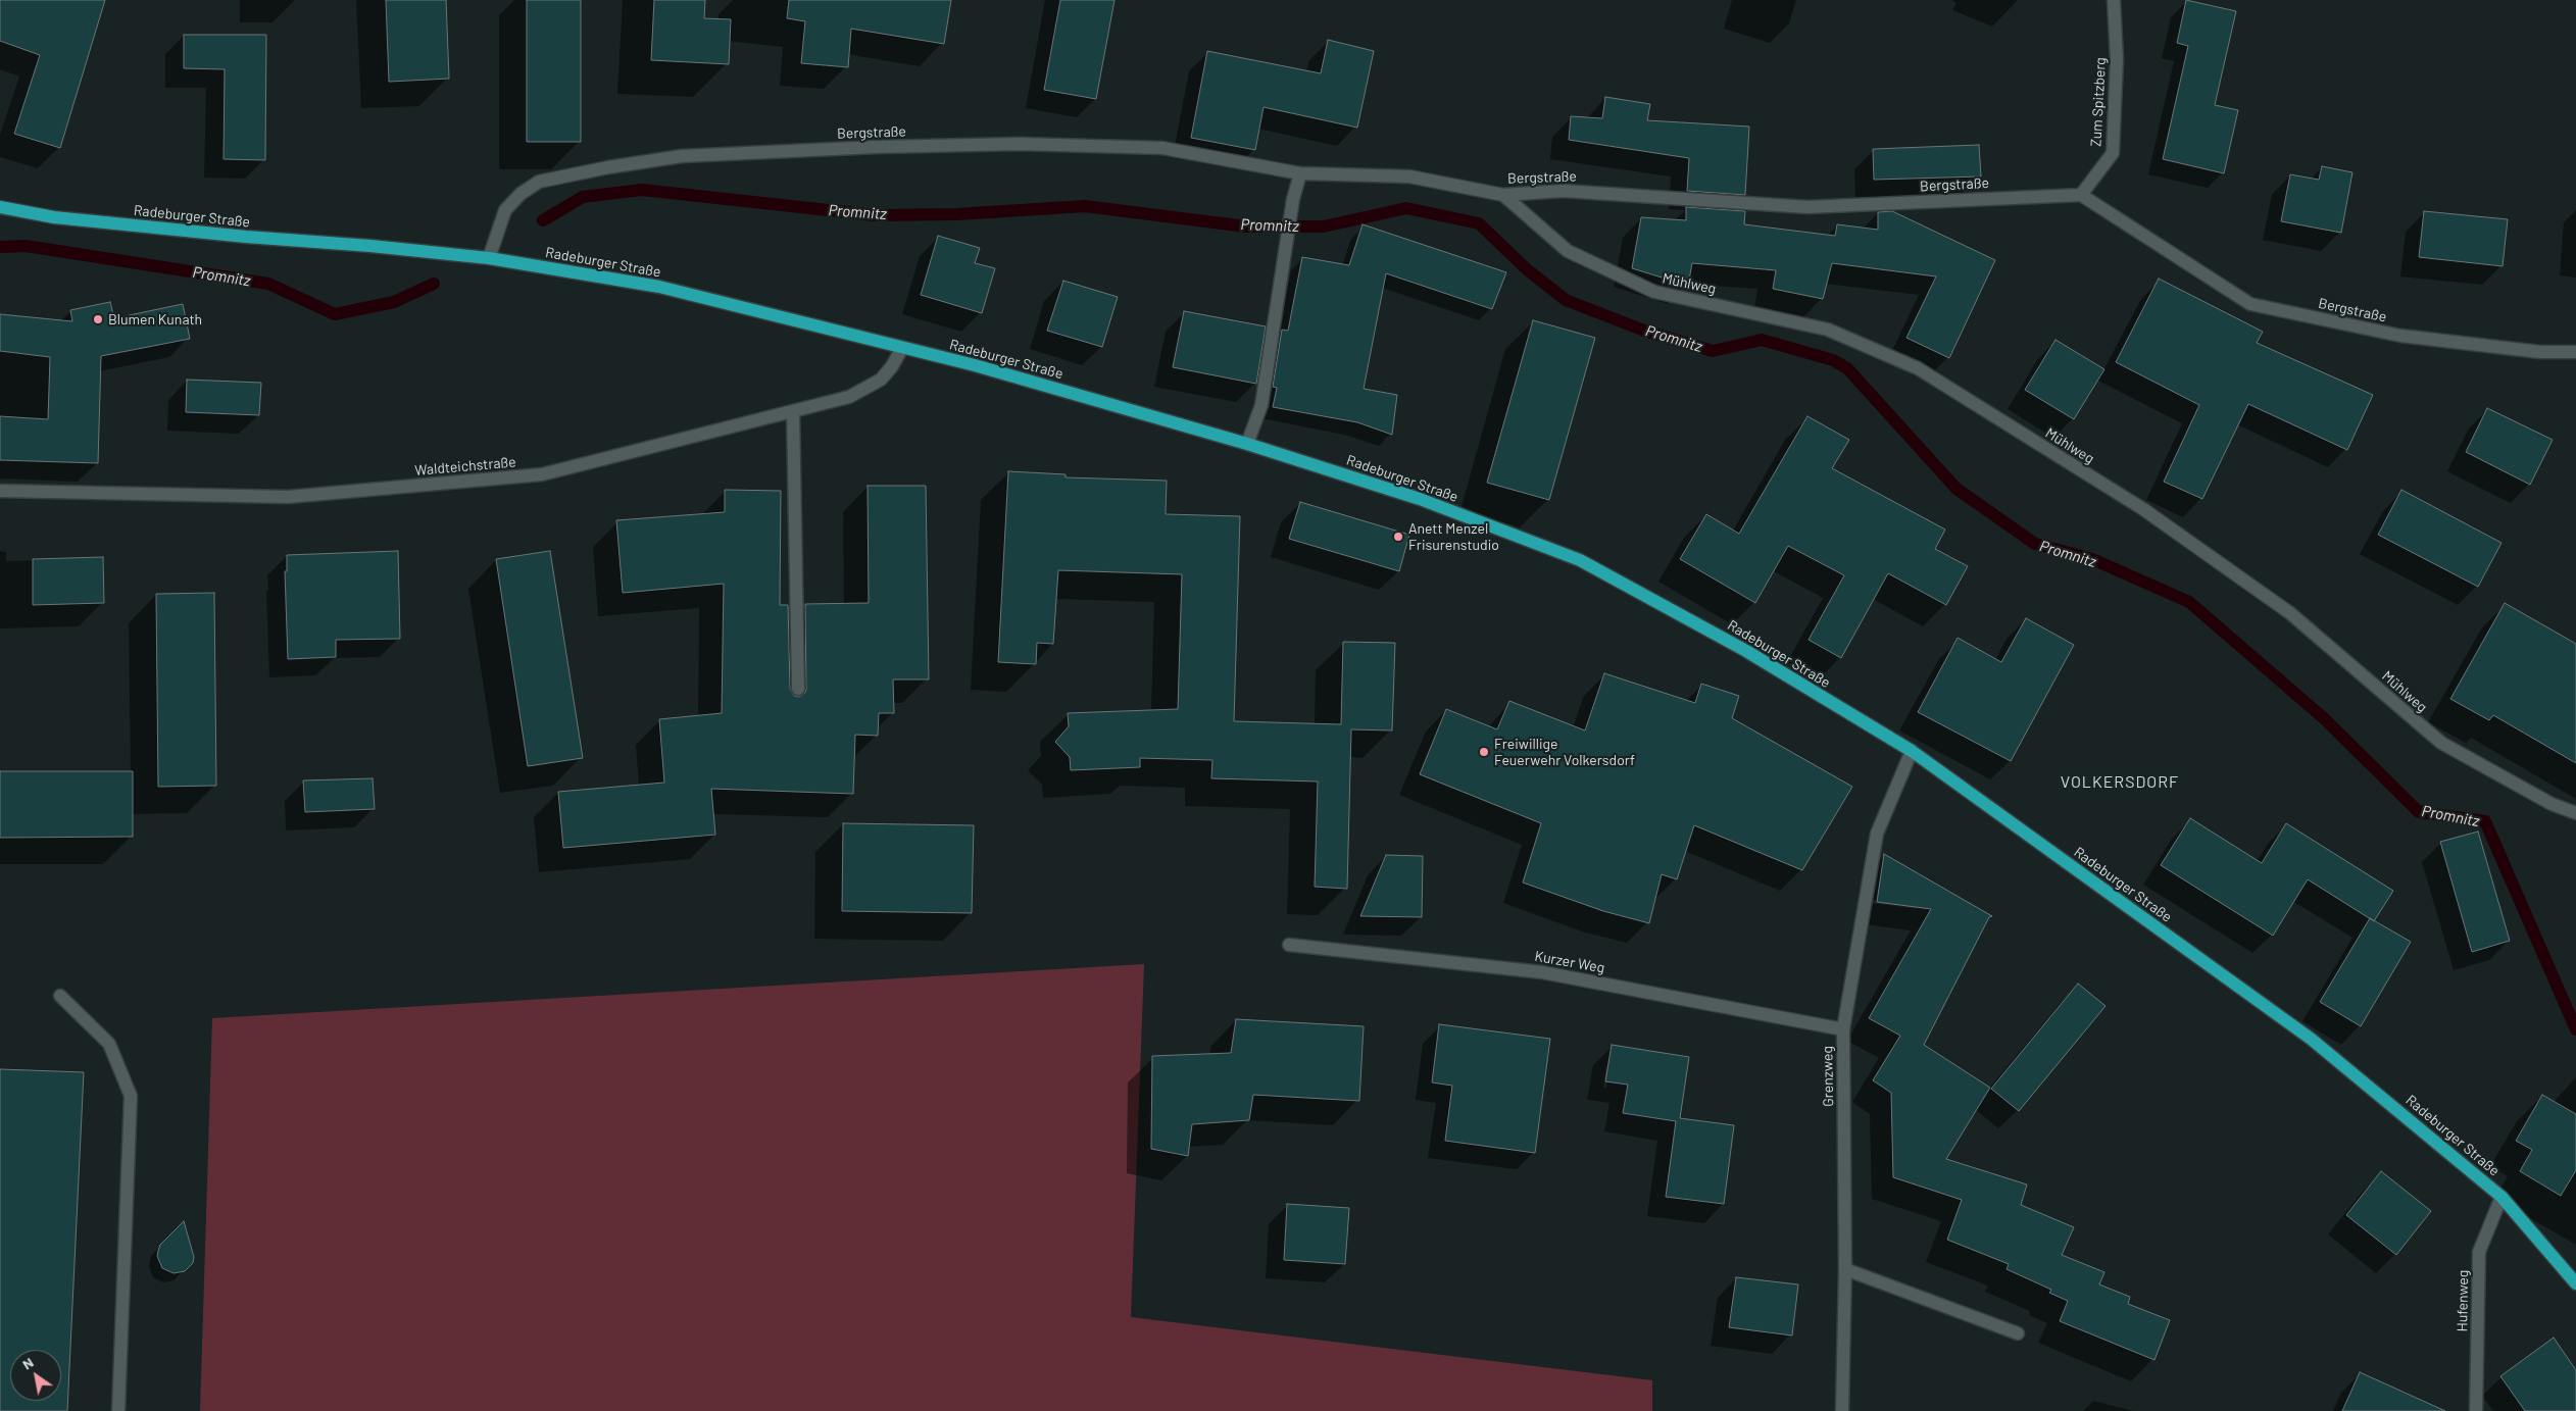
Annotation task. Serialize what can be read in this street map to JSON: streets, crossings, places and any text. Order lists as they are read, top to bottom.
{
  "streets": {
    "main road": ["Radeburger Straße"],
    "street": [
      "Zum Spitzberg",
      "Bergstraße",
      "Mühlweg",
      "Waldteichstraße",
      "Kurzer Weg",
      "Grenzweg",
      "Hufenweg"
    ]
  },
  "crossings": [
    ["Zum Spitzberg", "Bergstraße"],
    ["Bergstraße", "Radeburger Straße"],
    ["Bergstraße", "Mühlweg"],
    ["Radeburger Straße", "Waldteichstraße"],
    ["Radeburger Straße", "Grenzweg"],
    ["Radeburger Straße", "Hufenweg"],
    ["Kurzer Weg", "Grenzweg"]
  ],
  "districts": ["VOLKERSDORF"],
  "water": ["Promnitz"],
  "places": ["Blumen Kunath", "Anett Menzel Frisurenstudio", "Freiwillige Feuerwehr Volkersdorf"],
  "north": "top left"
}
